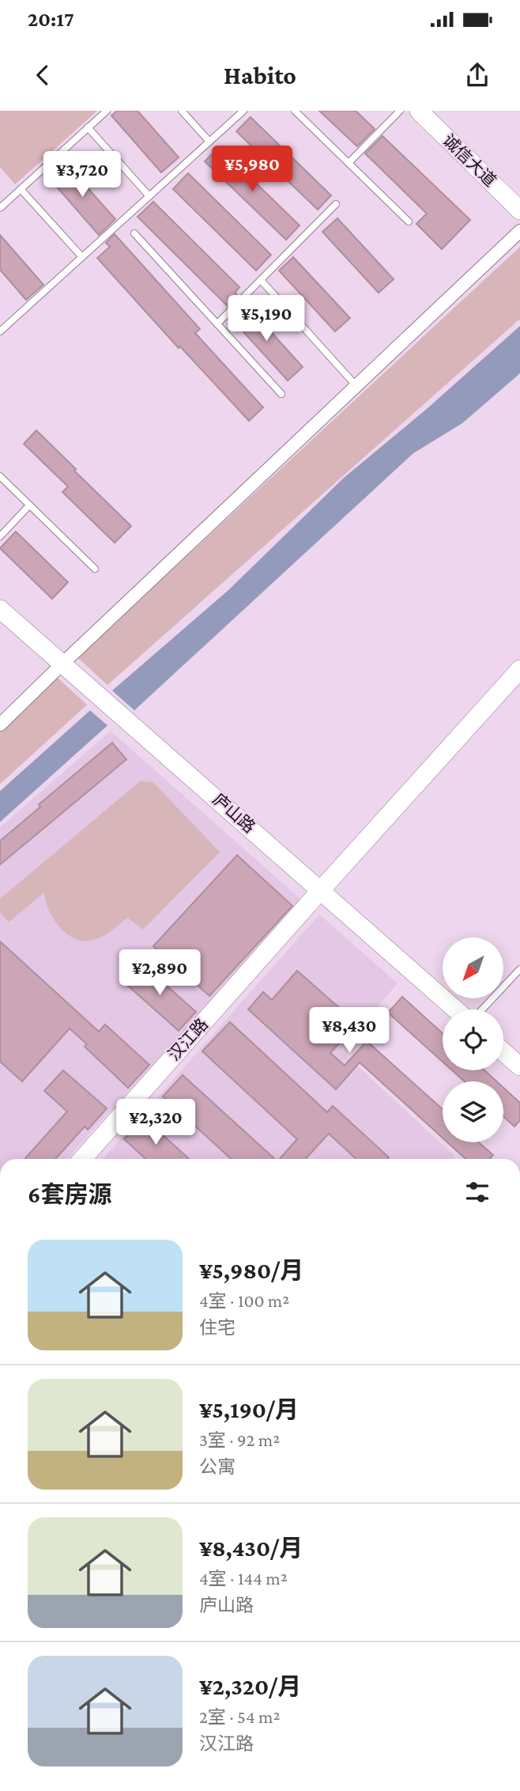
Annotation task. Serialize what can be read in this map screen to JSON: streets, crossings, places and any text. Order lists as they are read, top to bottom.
{
  "streets": {
    "street": ["诚信大道", "庐山路", "汉江路"]
  },
  "crossings": [
    ["庐山路", "汉江路"]
  ],
  "north": "bottom left",
  "page": {
    "status": "20:17",
    "header": "Habito",
    "price": [
      "¥5,980",
      "¥3,720",
      "¥5,190",
      "¥2,890",
      "¥8,430",
      "¥2,320"
    ],
    "heading": "6套房源",
    "list": [
      {
        "name": "¥5,980/月",
        "note": "4室 · 100 m² · 住宅"
      },
      {
        "name": "¥5,190/月",
        "note": "3室 · 92 m² · 公寓"
      },
      {
        "name": "¥8,430/月",
        "note": "4室 · 144 m² · 庐山路"
      },
      {
        "name": "¥2,320/月",
        "note": "2室 · 54 m² · 汉江路"
      }
    ]
  }
}
